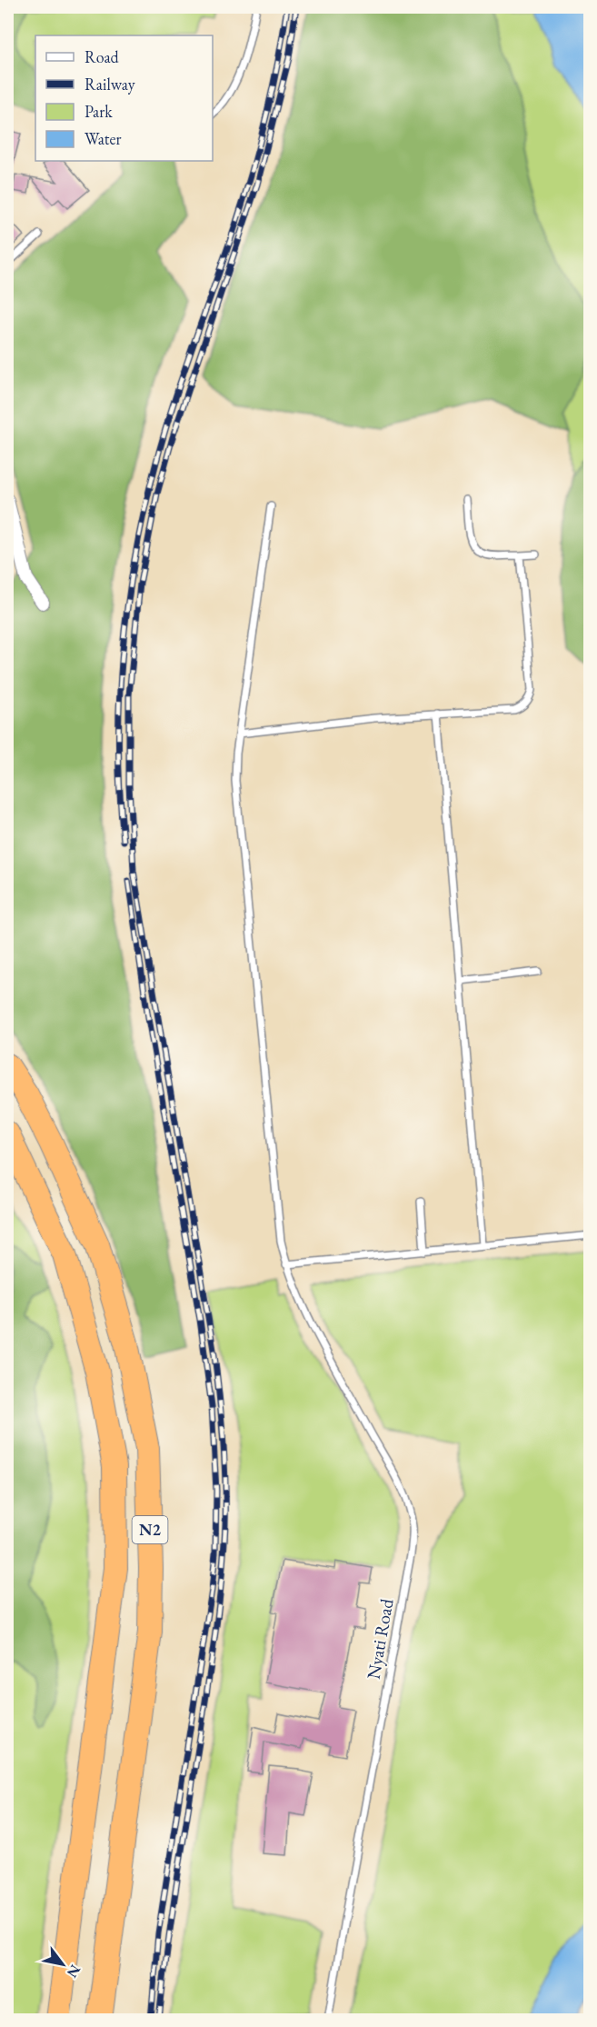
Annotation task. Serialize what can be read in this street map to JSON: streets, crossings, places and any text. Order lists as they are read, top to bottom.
{
  "streets": {
    "highway": ["N2"],
    "lane": ["Nyati Road"]
  },
  "legend": [
    "Road",
    "Railway",
    "Park",
    "Water"
  ],
  "north": "bottom right"
}
